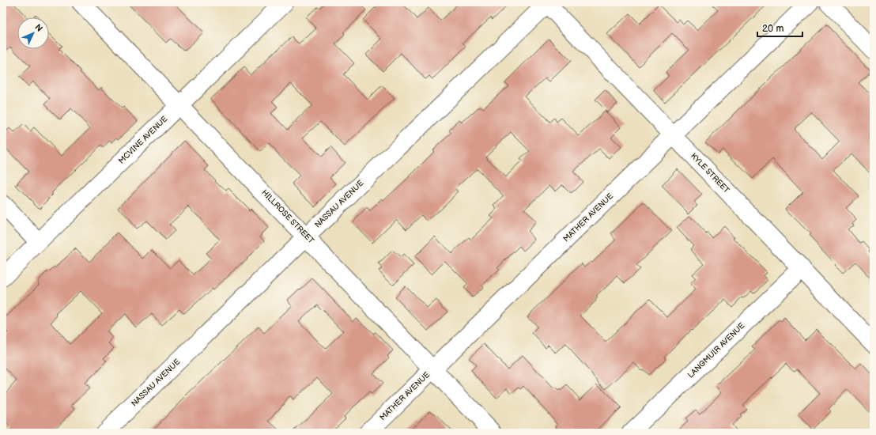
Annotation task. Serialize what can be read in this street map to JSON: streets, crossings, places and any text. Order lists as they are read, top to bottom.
{
  "streets": {
    "street": [
      "MCVINE AVENUE",
      "KYLE STREET",
      "NASSAU AVENUE",
      "HILLROSE STREET",
      "MATHER AVENUE",
      "LANGMUIR AVENUE"
    ]
  },
  "crossings": [
    ["MCVINE AVENUE", "HILLROSE STREET"],
    ["KYLE STREET", "NASSAU AVENUE"],
    ["KYLE STREET", "MATHER AVENUE"],
    ["KYLE STREET", "LANGMUIR AVENUE"],
    ["NASSAU AVENUE", "HILLROSE STREET"],
    ["HILLROSE STREET", "MATHER AVENUE"]
  ],
  "scale_bar": "20 m",
  "north": "top right"
}
